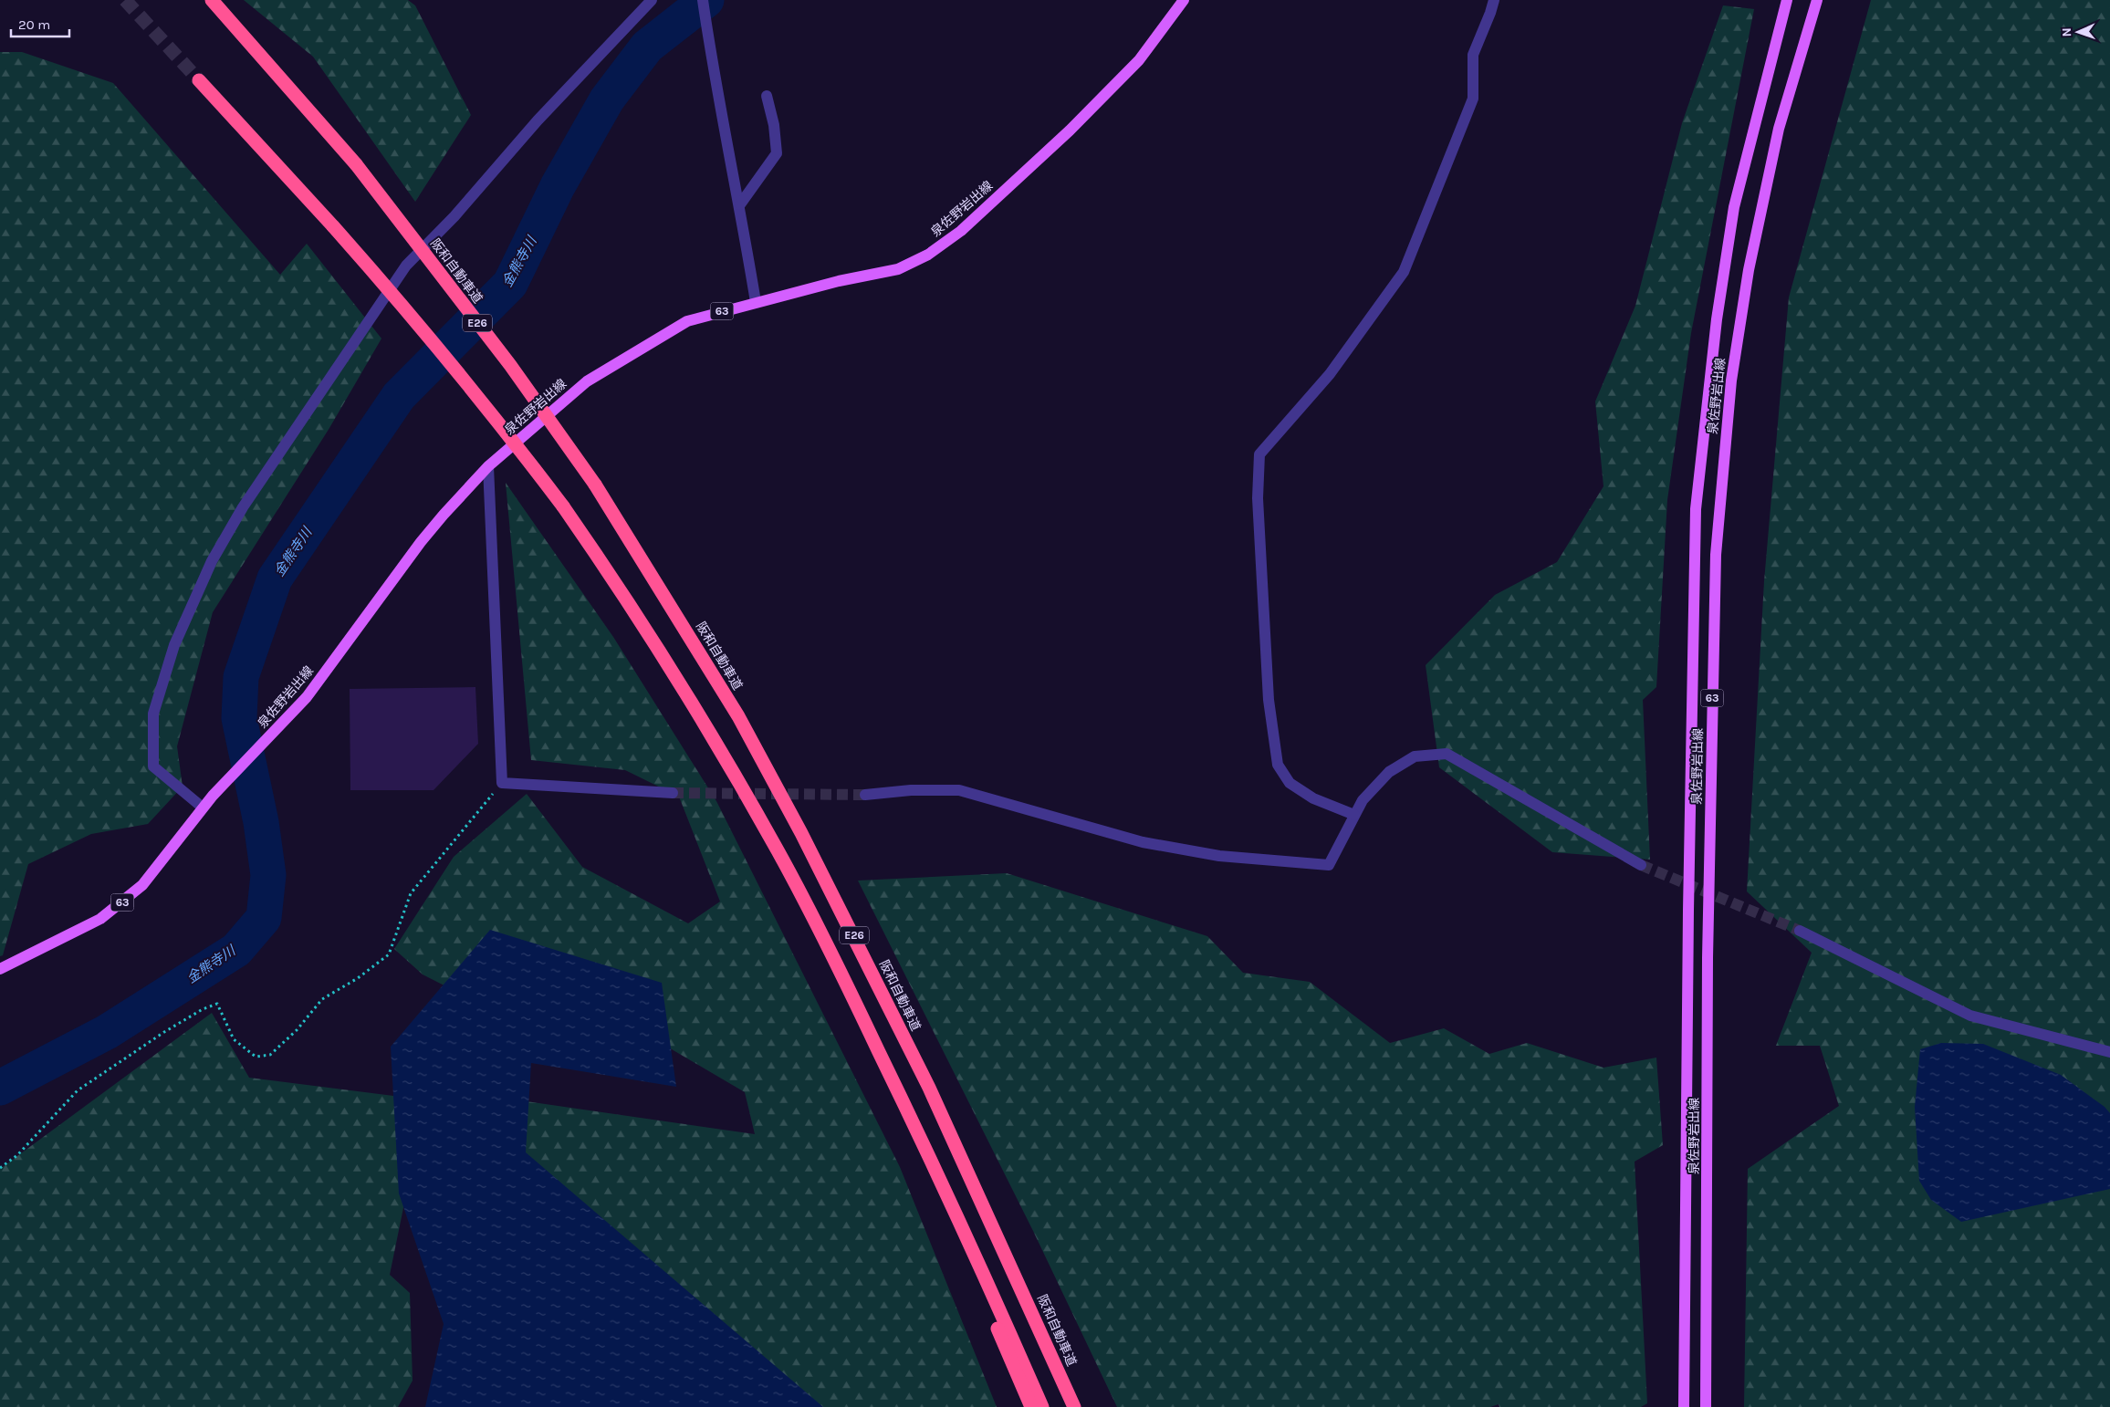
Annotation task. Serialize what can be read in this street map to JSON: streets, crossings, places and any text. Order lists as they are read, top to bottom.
{
  "streets": {
    "highway": ["阪和自動車道", "E26"],
    "main road": ["泉佐野岩出線", "63"]
  },
  "water": ["金熊寺川"],
  "scale_bar": "20 m",
  "north": "left"
}
